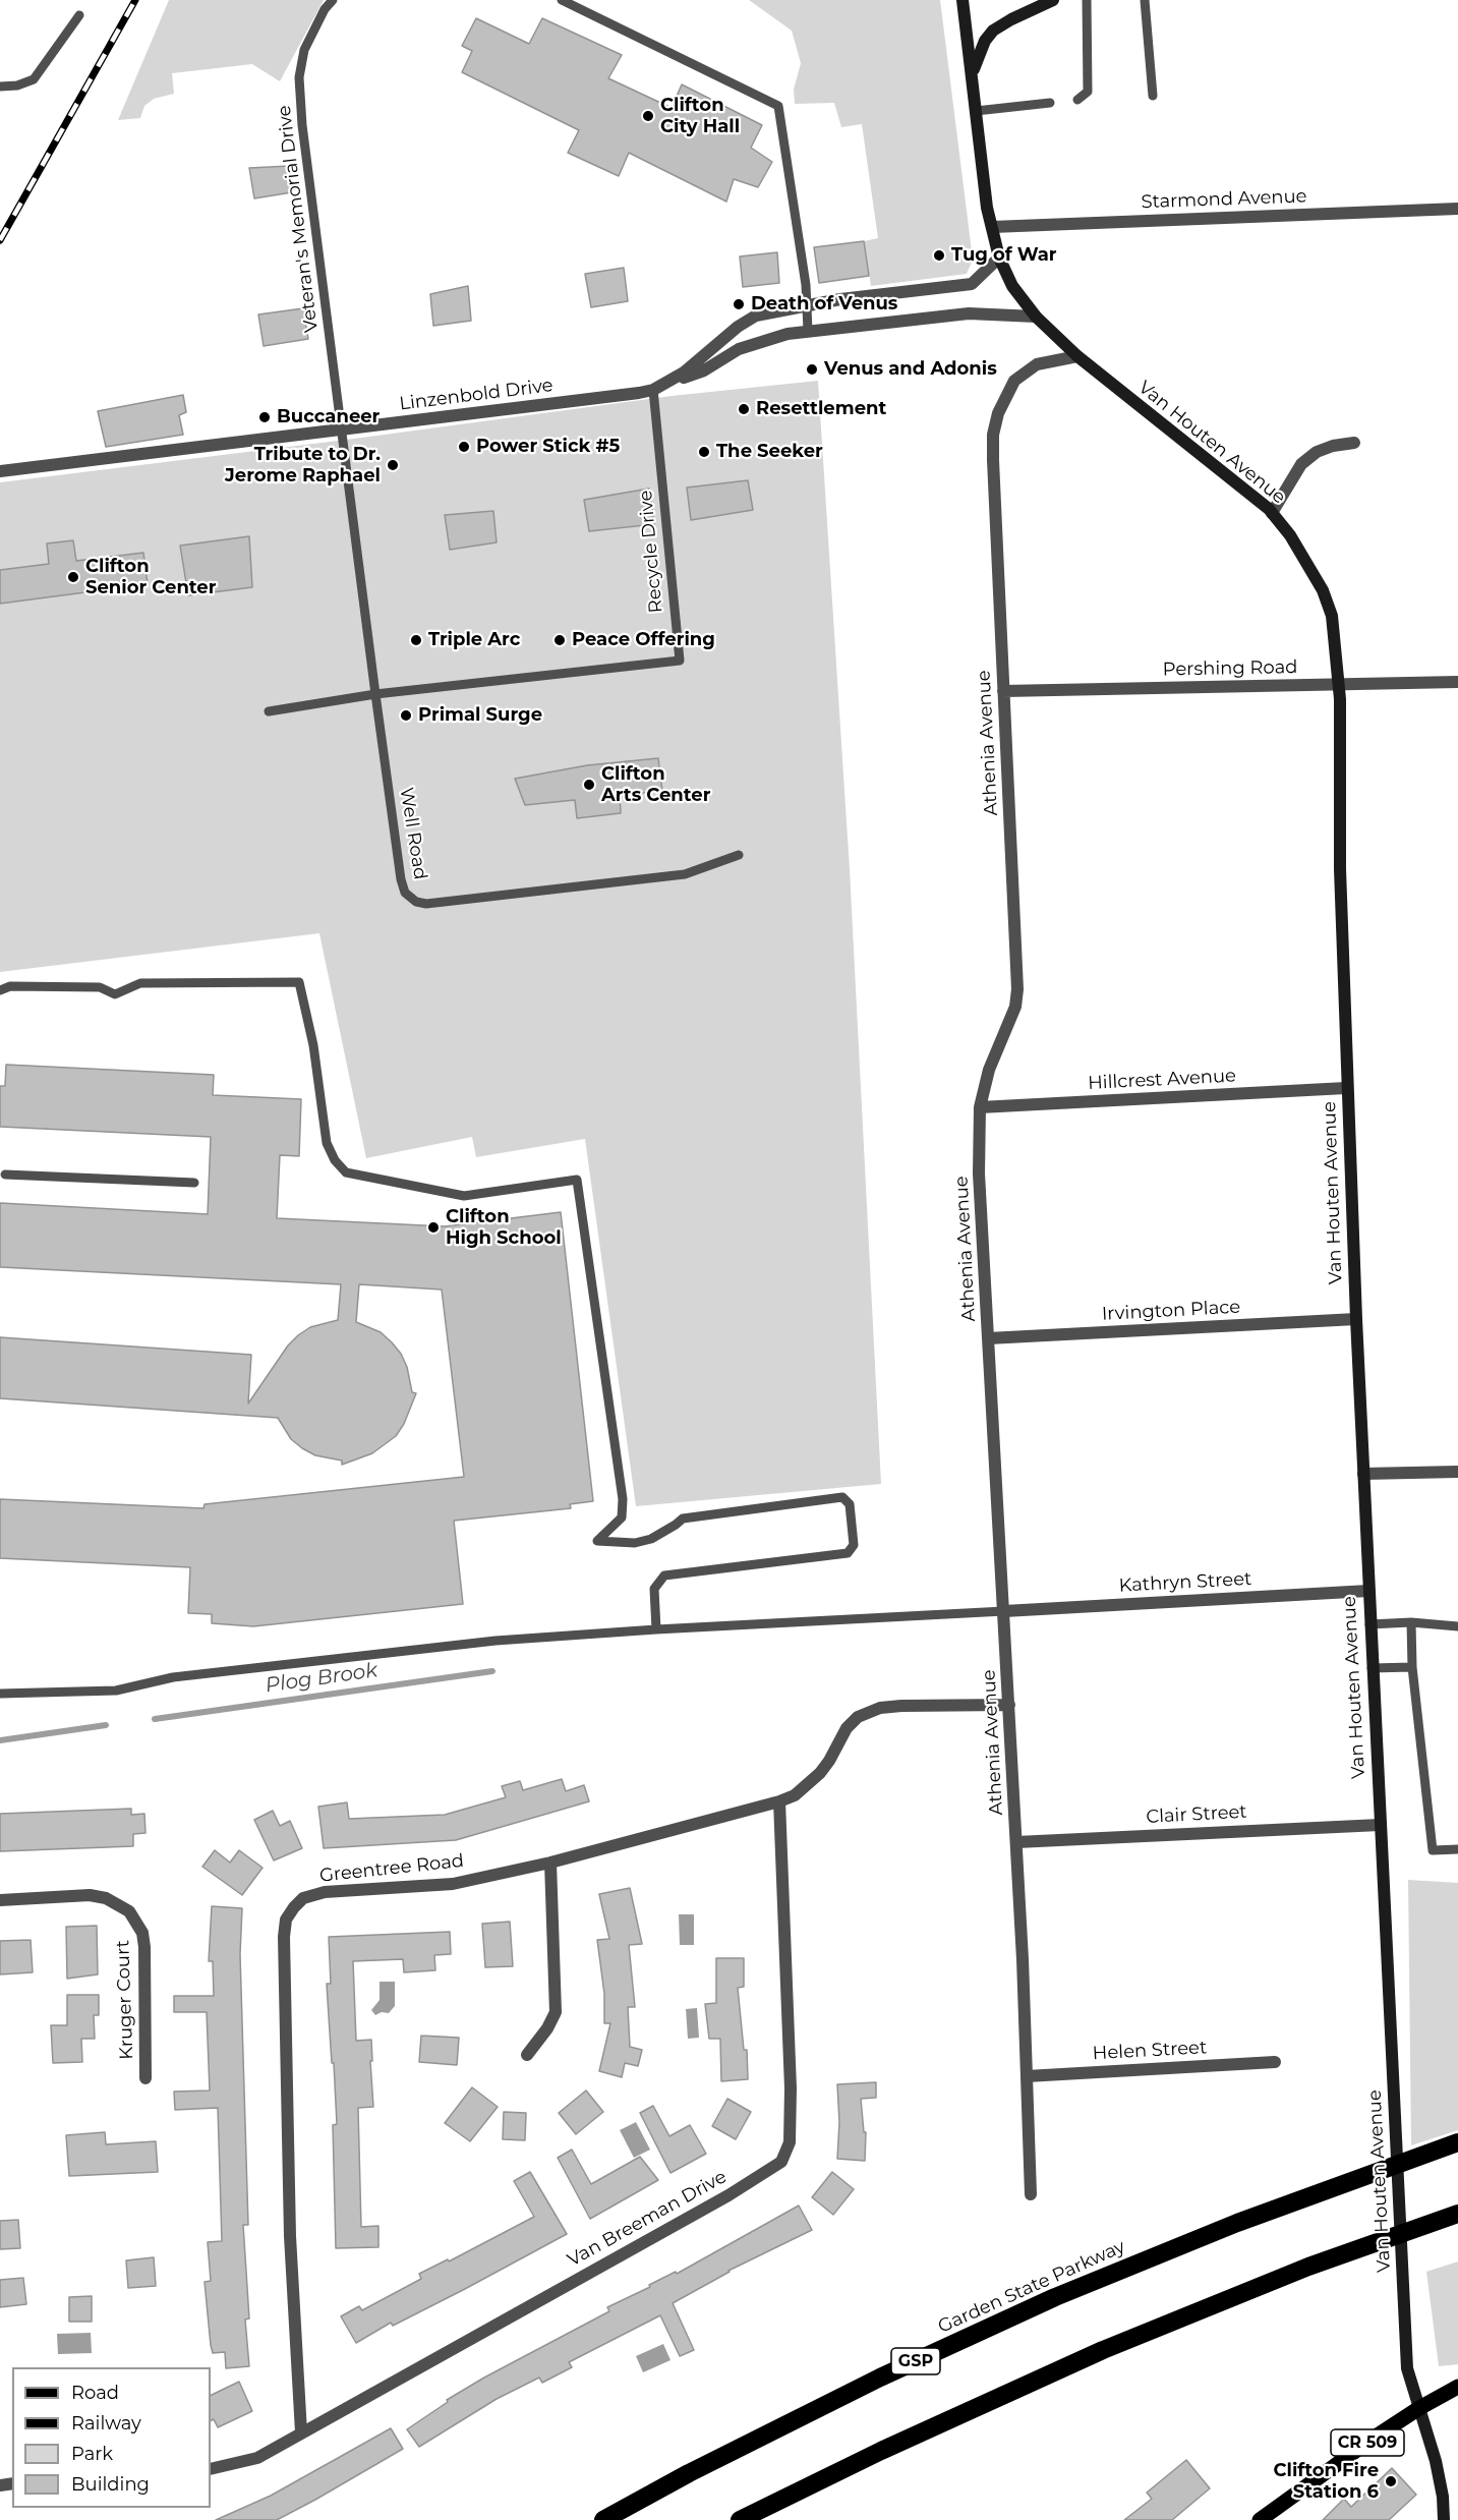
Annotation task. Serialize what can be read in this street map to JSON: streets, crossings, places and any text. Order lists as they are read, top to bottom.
{
  "streets": {
    "highway": ["Garden State Parkway", "GSP"],
    "main road": ["Van Houten Avenue", "CR 509"],
    "street": [
      "Starmond Avenue",
      "Linzenbold Drive",
      "Pershing Road",
      "Athenia Avenue",
      "Hillcrest Avenue",
      "Irvington Place",
      "Kathryn Street",
      "Clair Street",
      "Greentree Road",
      "Kruger Court",
      "Helen Street",
      "Van Breeman Drive"
    ],
    "lane": ["Veteran's Memorial Drive", "Recycle Drive", "Well Road"]
  },
  "crossings": [
    ["Starmond Avenue", "Van Houten Avenue"],
    ["Veteran's Memorial Drive", "Linzenbold Drive"],
    ["Veteran's Memorial Drive", "Well Road"],
    ["Linzenbold Drive", "Van Houten Avenue"],
    ["Linzenbold Drive", "Recycle Drive"],
    ["Linzenbold Drive", "Well Road"],
    ["Van Houten Avenue", "Pershing Road"],
    ["Van Houten Avenue", "Athenia Avenue"],
    ["Van Houten Avenue", "Hillcrest Avenue"],
    ["Van Houten Avenue", "Irvington Place"],
    ["Van Houten Avenue", "Kathryn Street"],
    ["Van Houten Avenue", "Clair Street"],
    ["Van Houten Avenue", "CR 509"],
    ["Recycle Drive", "Well Road"],
    ["Pershing Road", "Athenia Avenue"],
    ["Athenia Avenue", "Hillcrest Avenue"],
    ["Athenia Avenue", "Irvington Place"],
    ["Athenia Avenue", "Kathryn Street"],
    ["Athenia Avenue", "Clair Street"],
    ["Athenia Avenue", "Greentree Road"],
    ["Athenia Avenue", "Helen Street"],
    ["Greentree Road", "Van Breeman Drive"]
  ],
  "water": ["Plog Brook"],
  "places": [
    "Clifton City Hall",
    "Tug of War",
    "Death of Venus",
    "Venus and Adonis",
    "Resettlement",
    "Buccaneer",
    "Power Stick #5",
    "The Seeker",
    "Tribute to Dr. Jerome Raphael",
    "Clifton Senior Center",
    "Triple Arc",
    "Peace Offering",
    "Primal Surge",
    "Clifton Arts Center",
    "Clifton High School",
    "Clifton Fire Station 6"
  ],
  "legend": [
    "Road",
    "Railway",
    "Park",
    "Building"
  ]
}
